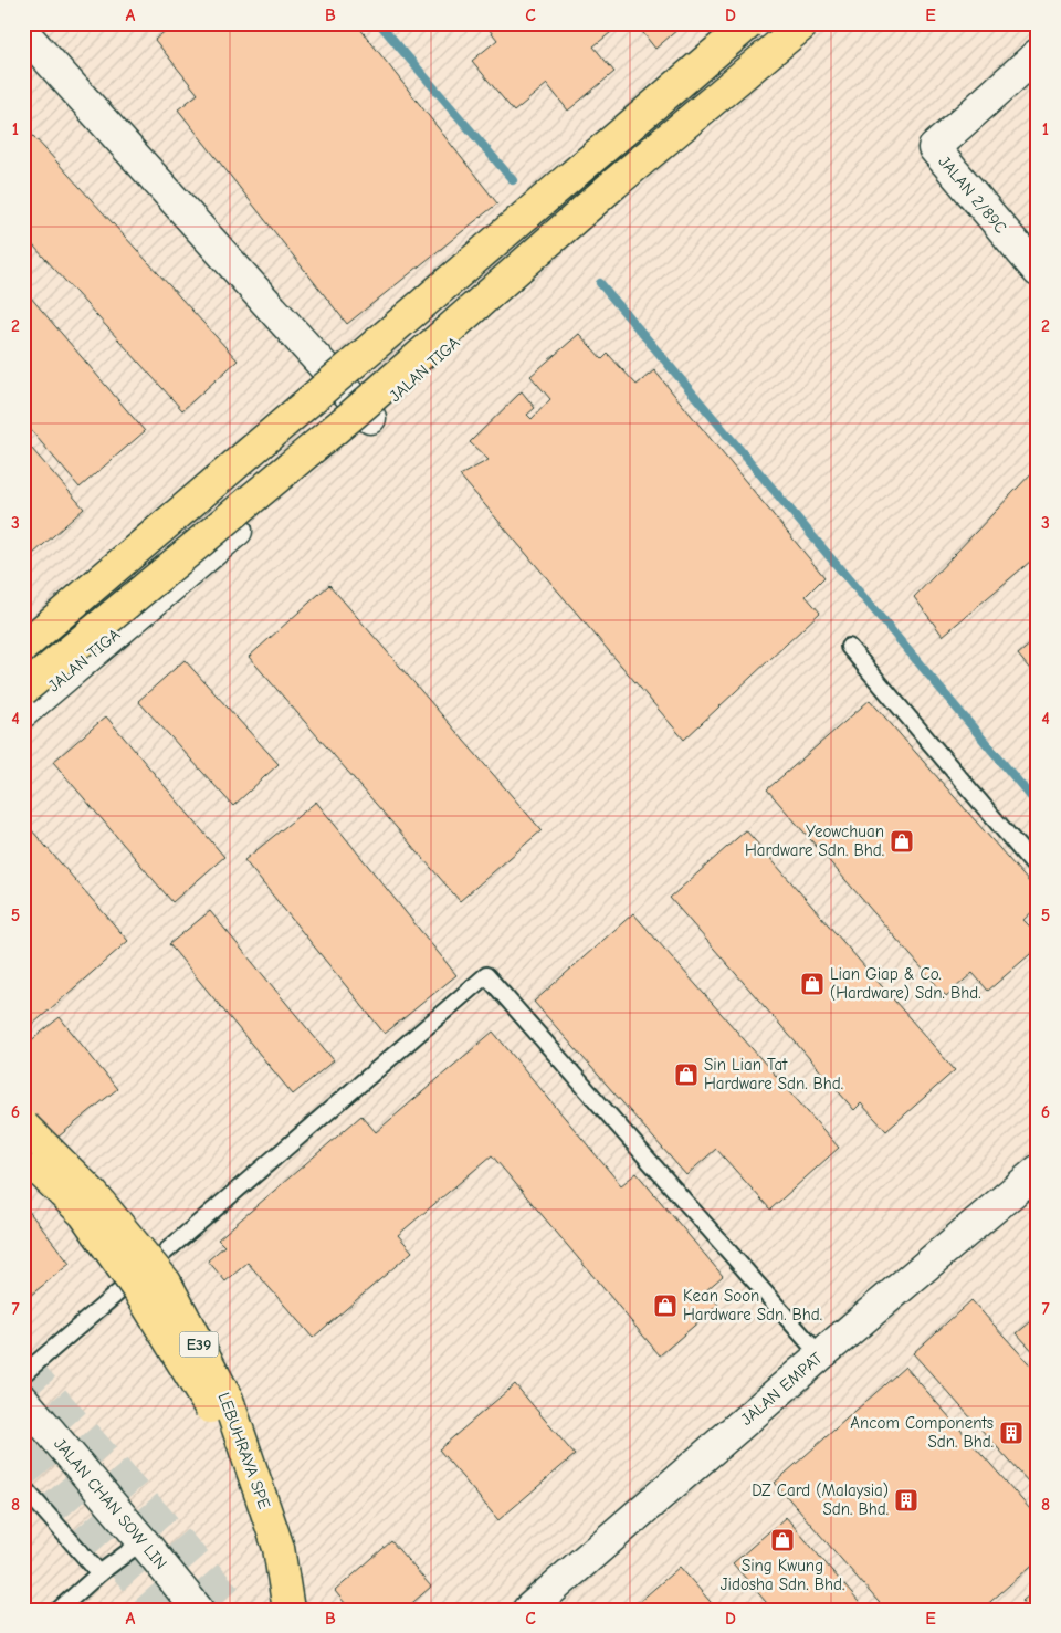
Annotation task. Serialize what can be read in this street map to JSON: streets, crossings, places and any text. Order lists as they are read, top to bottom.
{
  "streets": {
    "highway": ["E39", "LEBUHRAYA SPE"],
    "street": [
      "JALAN 2/89C",
      "JALAN TIGA",
      "JALAN EMPAT",
      "JALAN CHAN SOW LIN"
    ]
  },
  "places": {
    "shop": [
      "Yeowchuan Hardware Sdn. Bhd.",
      "Lian Giap & Co. (Hardware) Sdn. Bhd.",
      "Sin Lian Tat Hardware Sdn. Bhd.",
      "Kean Soon Hardware Sdn. Bhd.",
      "Sing Kwung Jidosha Sdn. Bhd."
    ],
    "building": ["Ancom Components Sdn. Bhd.", "DZ Card (Malaysia) Sdn. Bhd."]
  },
  "grid": {
    "columns": [
      "A",
      "B",
      "C",
      "D",
      "E"
    ],
    "rows": [
      "1",
      "2",
      "3",
      "4",
      "5",
      "6",
      "7",
      "8"
    ]
  }
}
